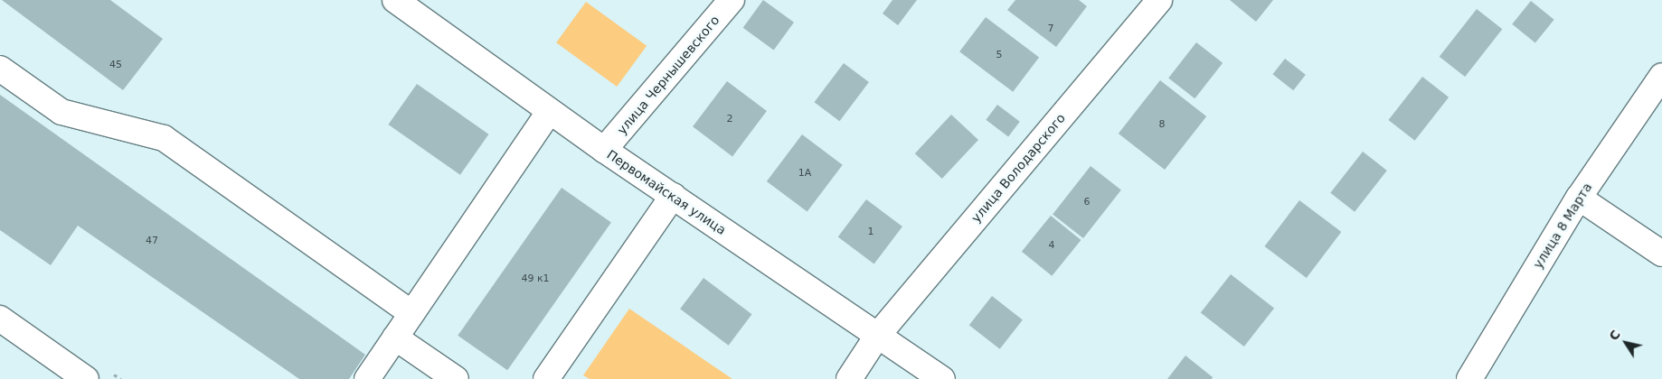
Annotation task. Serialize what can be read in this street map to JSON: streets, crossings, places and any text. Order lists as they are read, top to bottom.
{
  "streets": {
    "street": [
      "улица Чернышевского",
      "улица Володарского",
      "Первомайская улица",
      "улица 8 Марта"
    ]
  },
  "crossings": [
    ["улица Чернышевского", "Первомайская улица"],
    ["улица Володарского", "Первомайская улица"]
  ],
  "house_numbers": [
    "7",
    "5",
    "45",
    "2",
    "8",
    "1А",
    "6",
    "1",
    "47",
    "4",
    "49 к1"
  ],
  "north": "top left"
}
